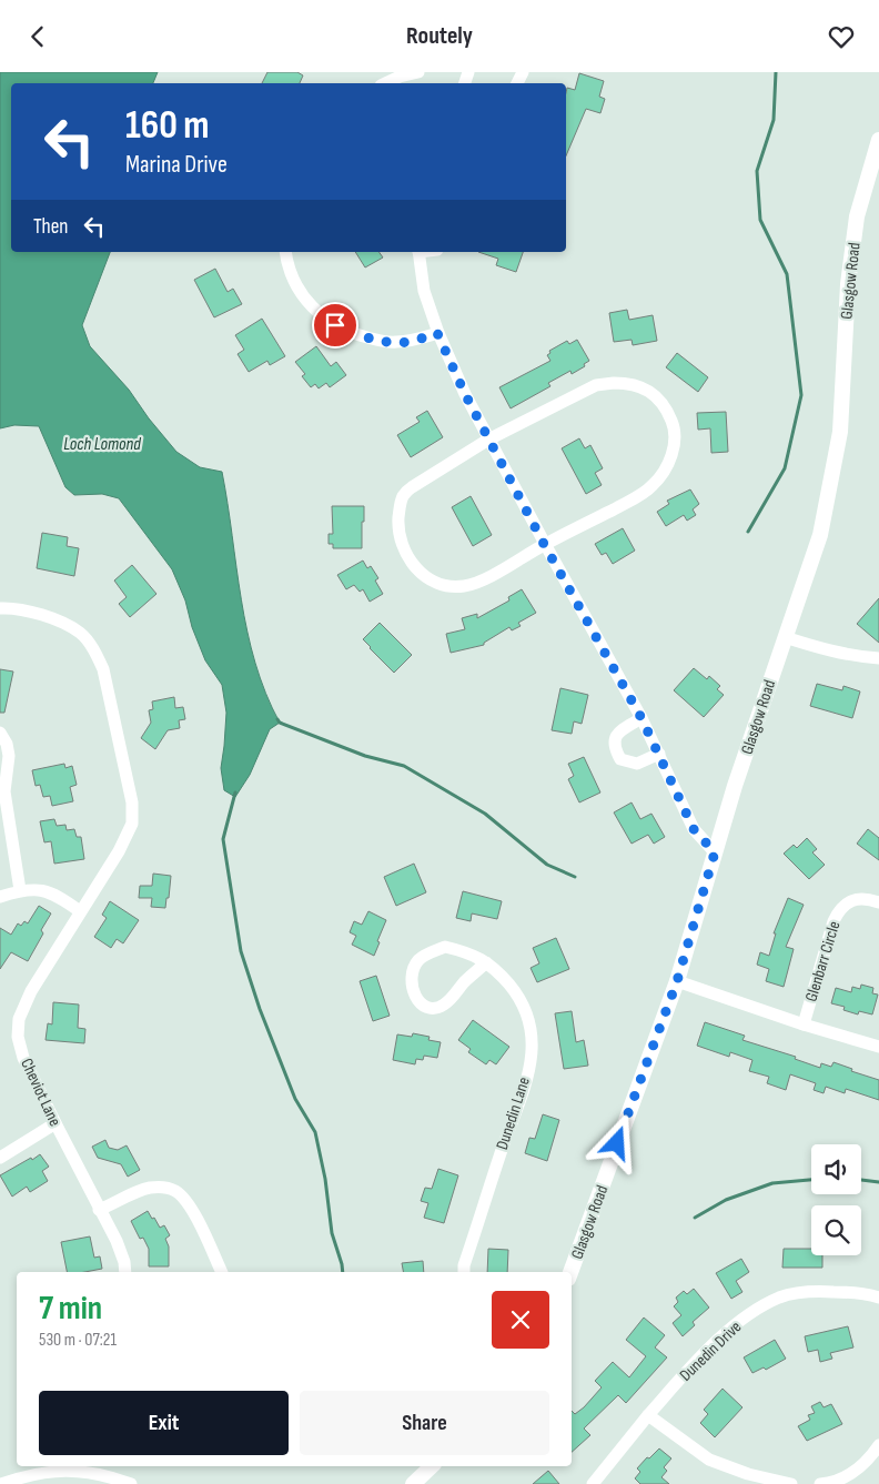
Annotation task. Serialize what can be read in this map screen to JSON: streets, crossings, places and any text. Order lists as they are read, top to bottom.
{
  "streets": {
    "street": [
      "Glasgow Road",
      "Glenbarr Circle",
      "Cheviot Lane",
      "Dunedin Lane",
      "Dunedin Drive"
    ]
  },
  "crossings": [
    ["Glasgow Road", "Glenbarr Circle"]
  ],
  "water": ["Loch Lomond"],
  "page": {
    "header": "Routely",
    "turn": ["160 m", "Marina Drive"],
    "then": "Then",
    "heading": ["7 min", "530 m · 07:21"],
    "buttons": ["Exit", "Share"]
  }
}
